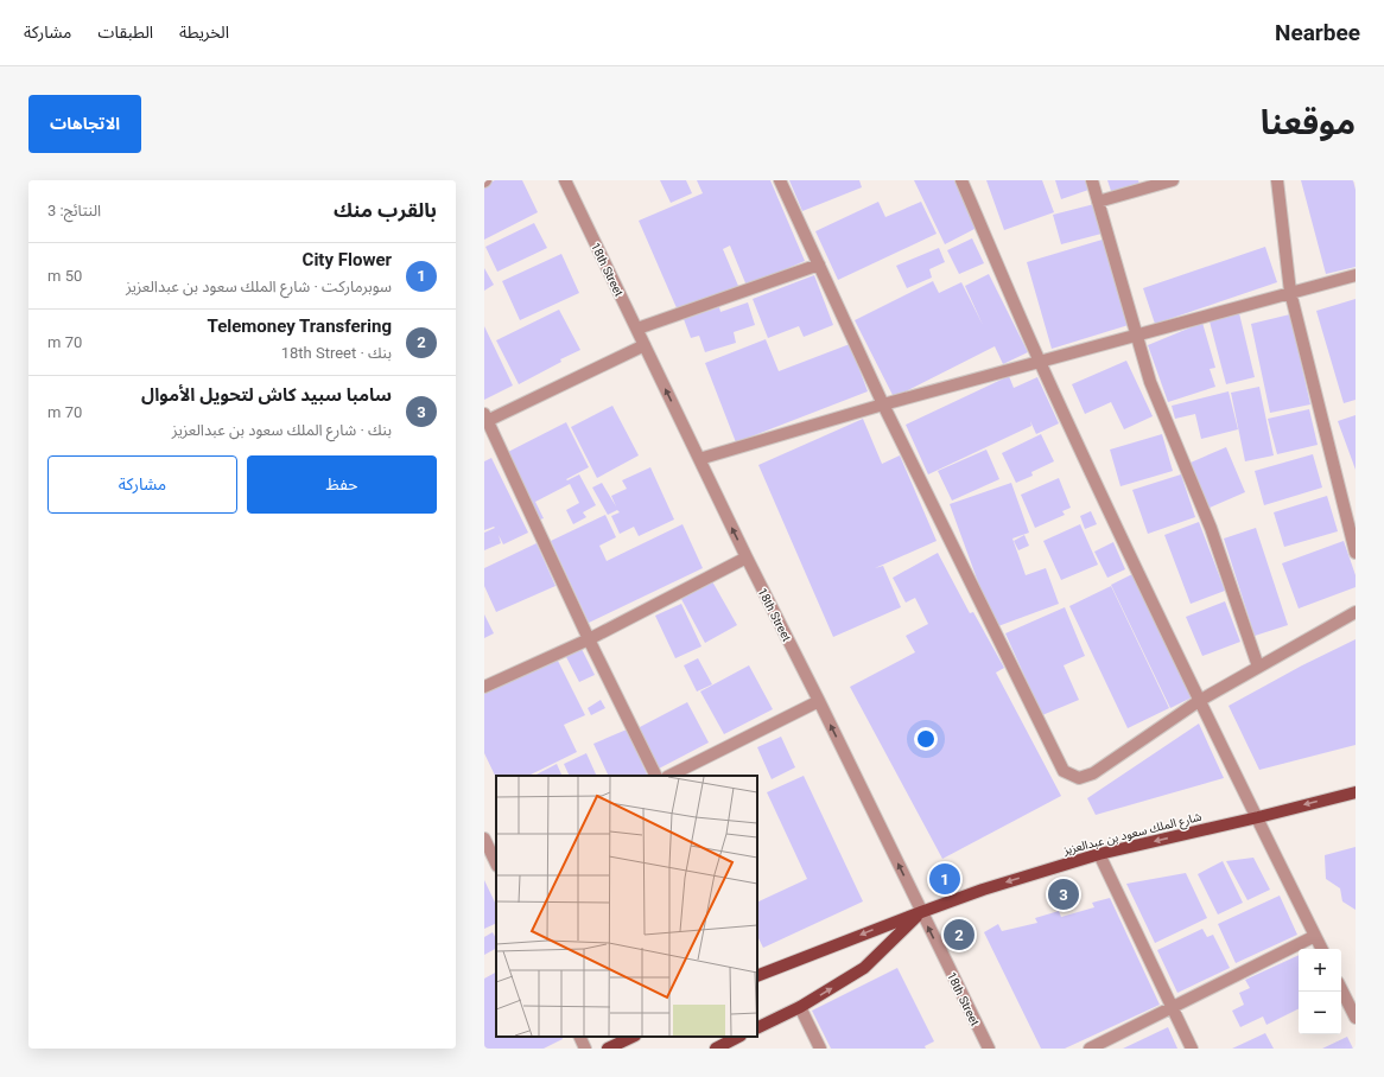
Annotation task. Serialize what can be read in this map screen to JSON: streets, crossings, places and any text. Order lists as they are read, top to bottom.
{
  "streets": {
    "main road": ["شارع الملك سعود بن عبدالعزيز"],
    "street": ["18th Street"]
  },
  "crossings": [
    ["18th Street", "شارع الملك سعود بن عبدالعزيز"]
  ],
  "one_way": ["18th Street"],
  "page": {
    "header": "Nearbee",
    "nav": ["الخريطة", "الطبقات", "مشاركة"],
    "title": "موقعنا",
    "buttons": [
      "الاتجاهات",
      ["حفظ", "مشاركة"]
    ],
    "heading": ["بالقرب منك", "النتائج: 3"],
    "list": [
      {
        "mark": "1",
        "name": "City Flower",
        "note": "سوبرماركت · شارع الملك سعود بن عبدالعزيز",
        "value": "50 m"
      },
      {
        "mark": "2",
        "name": "Telemoney Transfering",
        "note": "بنك · 18th Street",
        "value": "70 m"
      },
      {
        "mark": "3",
        "name": "سامبا سبيد كاش لتحويل الأموال",
        "note": "بنك · شارع الملك سعود بن عبدالعزيز",
        "value": "70 m"
      }
    ],
    "pins": ["1", "3", "2"],
    "map_buttons": ["+", "−"]
  }
}
